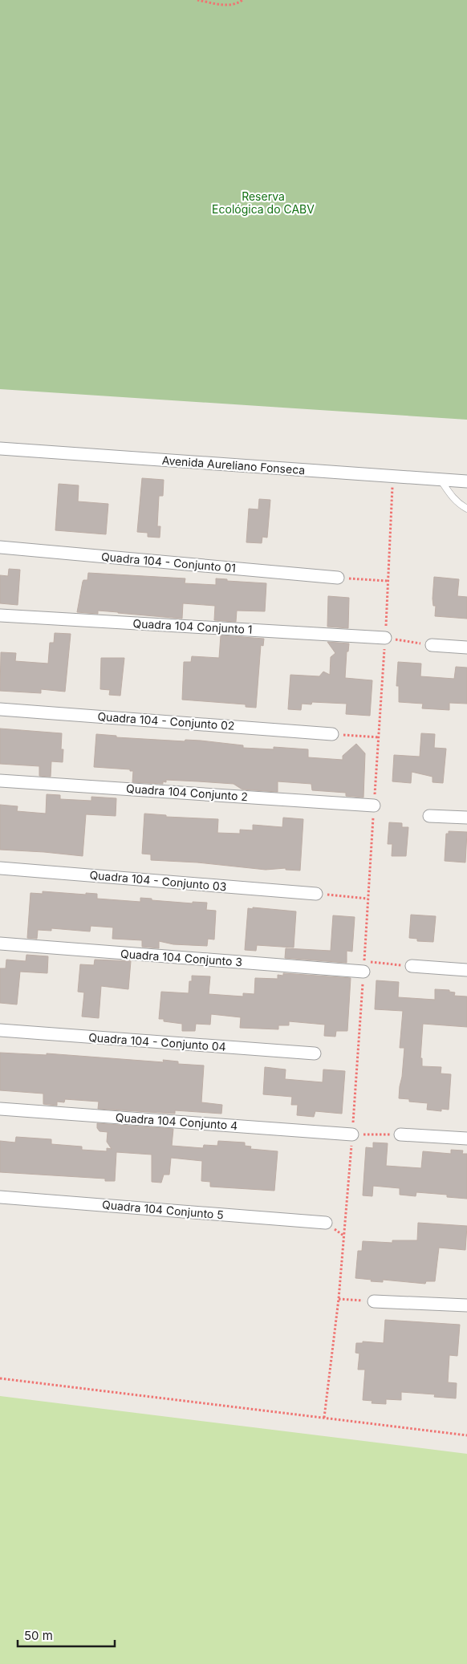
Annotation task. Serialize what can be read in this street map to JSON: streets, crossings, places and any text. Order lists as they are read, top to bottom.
{
  "streets": {
    "street": [
      "Avenida Aureliano Fonseca",
      "Quadra 104 - Conjunto 01",
      "Quadra 104 Conjunto 1",
      "Quadra 104 - Conjunto 02",
      "Quadra 104 Conjunto 2",
      "Quadra 104 - Conjunto 03",
      "Quadra 104 Conjunto 3",
      "Quadra 104 - Conjunto 04",
      "Quadra 104 Conjunto 4",
      "Quadra 104 Conjunto 5"
    ]
  },
  "parks": ["Reserva Ecológica do CABV"],
  "scale_bar": "50 m"
}
